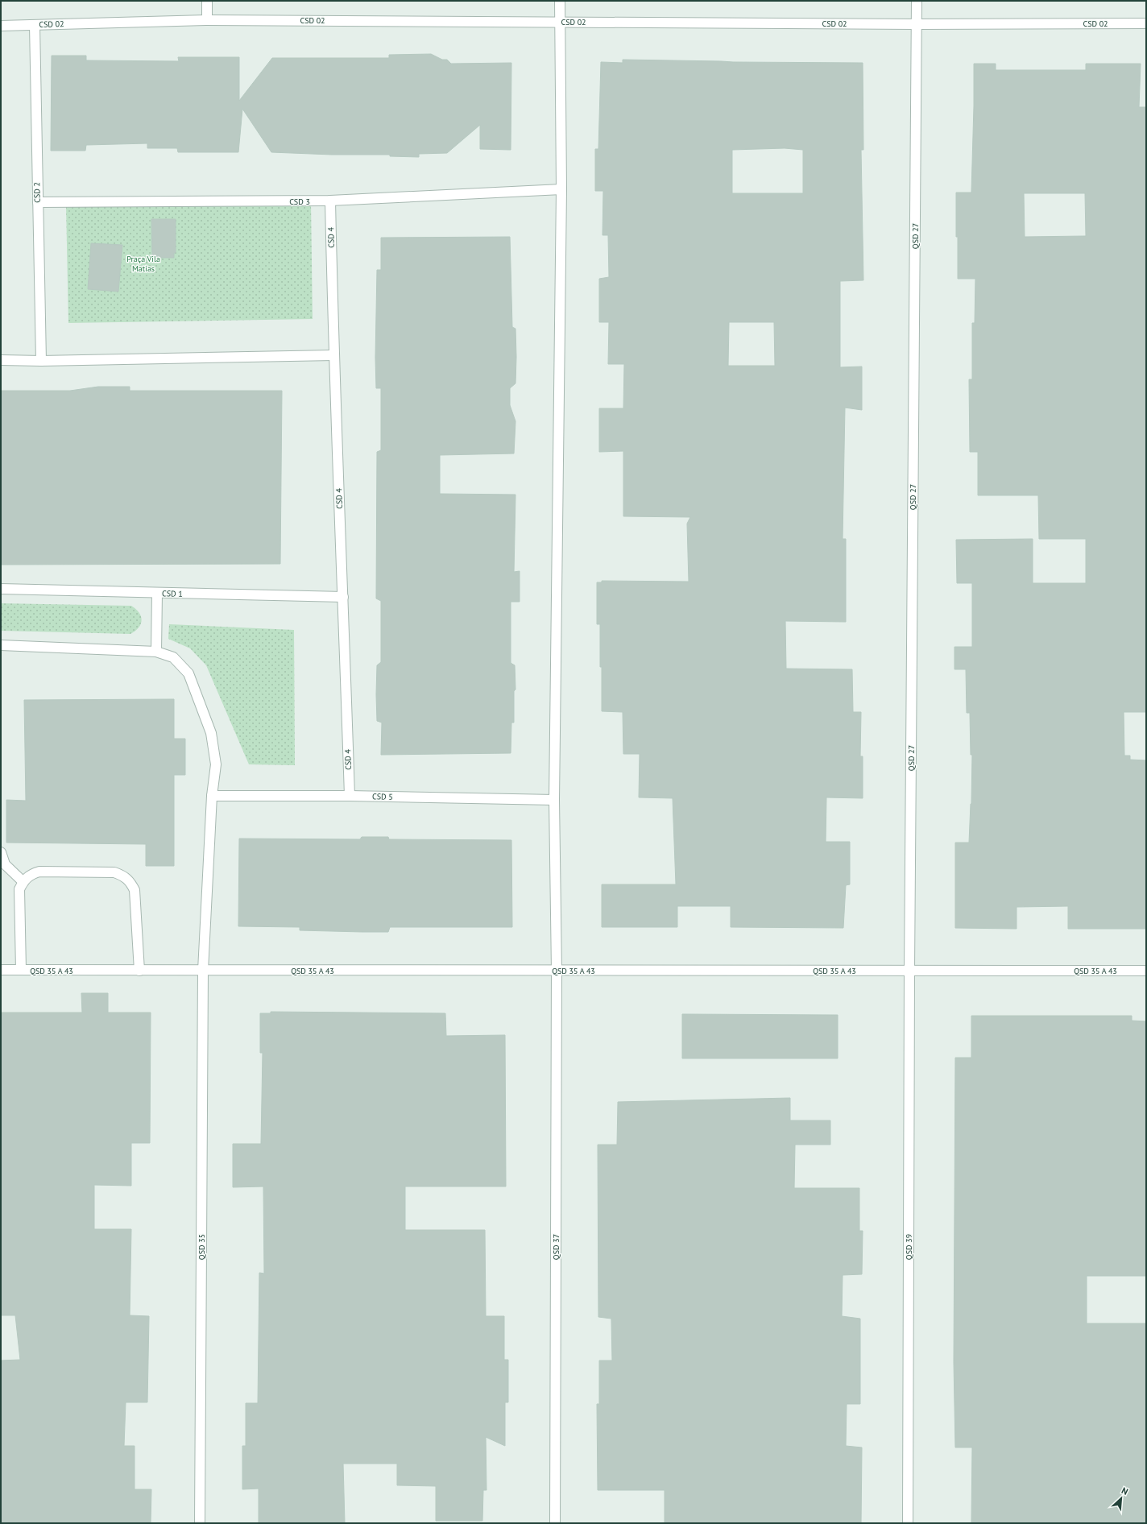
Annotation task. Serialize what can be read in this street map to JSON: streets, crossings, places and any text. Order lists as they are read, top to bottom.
{
  "streets": {
    "street": [
      "CSD 02",
      "CSD 2",
      "CSD 3",
      "QSD 27",
      "CSD 4",
      "CSD 1",
      "CSD 5",
      "QSD 35 A 43",
      "QSD 35",
      "QSD 37",
      "QSD 39"
    ]
  },
  "crossings": [
    ["CSD 02", "CSD 2"],
    ["CSD 02", "QSD 27"],
    ["CSD 02", "QSD 37"],
    ["CSD 2", "CSD 3"],
    ["CSD 3", "CSD 4"],
    ["CSD 3", "QSD 37"],
    ["QSD 27", "QSD 35 A 43"],
    ["QSD 27", "QSD 39"],
    ["CSD 4", "CSD 1"],
    ["CSD 4", "CSD 5"],
    ["CSD 5", "QSD 35"],
    ["CSD 5", "QSD 37"],
    ["QSD 35 A 43", "QSD 35"],
    ["QSD 35 A 43", "QSD 37"],
    ["QSD 35 A 43", "QSD 39"]
  ],
  "parks": ["Praça Vila Matias"],
  "north": "top right"
}
